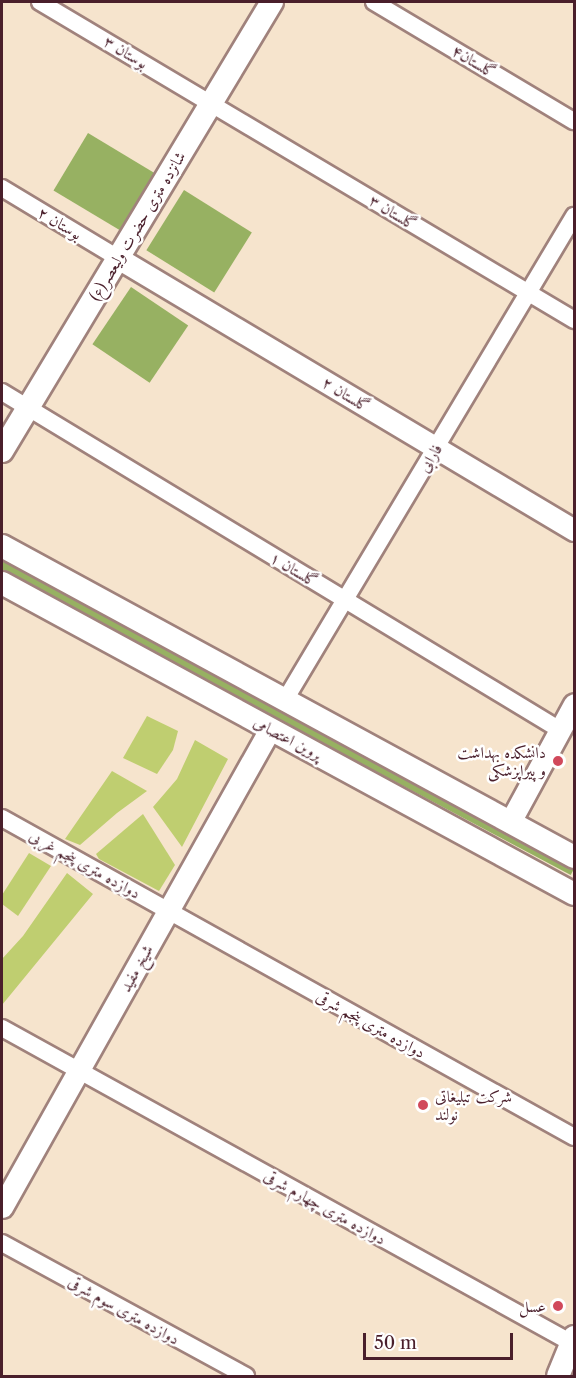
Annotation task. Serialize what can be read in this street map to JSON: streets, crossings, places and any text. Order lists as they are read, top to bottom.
{
  "streets": {
    "main road": ["شانزده متری حضرت ولیعصر(ع)", "پروین اعتصامی"],
    "street": [
      "بوستان ۳",
      "گلستان۴",
      "گلستان ۳",
      "بوستان ۲",
      "گلستان ۲",
      "فارابی",
      "گلستان ۱",
      "دوازده متری پنجم غربی",
      "شیخ مفید",
      "دوازده متری پنجم شرقی",
      "دوازده متری چهارم شرقی",
      "دوازده متری سوم شرقی"
    ]
  },
  "crossings": [
    ["بوستان ۳", "گلستان ۳"],
    ["بوستان ۳", "شانزده متری حضرت ولیعصر(ع)"],
    ["گلستان ۳", "شانزده متری حضرت ولیعصر(ع)"],
    ["گلستان ۳", "فارابی"],
    ["بوستان ۲", "شانزده متری حضرت ولیعصر(ع)"],
    ["بوستان ۲", "گلستان ۲"],
    ["شانزده متری حضرت ولیعصر(ع)", "گلستان ۲"],
    ["شانزده متری حضرت ولیعصر(ع)", "گلستان ۱"],
    ["گلستان ۲", "فارابی"],
    ["فارابی", "گلستان ۱"],
    ["فارابی", "پروین اعتصامی"],
    ["پروین اعتصامی", "شیخ مفید"],
    ["دوازده متری پنجم غربی", "شیخ مفید"],
    ["دوازده متری پنجم غربی", "دوازده متری پنجم شرقی"],
    ["شیخ مفید", "دوازده متری پنجم شرقی"],
    ["شیخ مفید", "دوازده متری چهارم شرقی"]
  ],
  "places": ["دانشکده بهداشت و پیراپزشکی", "شرکت تبلیغاتی نولند", "عسل"],
  "scale_bar": "50 m"
}
